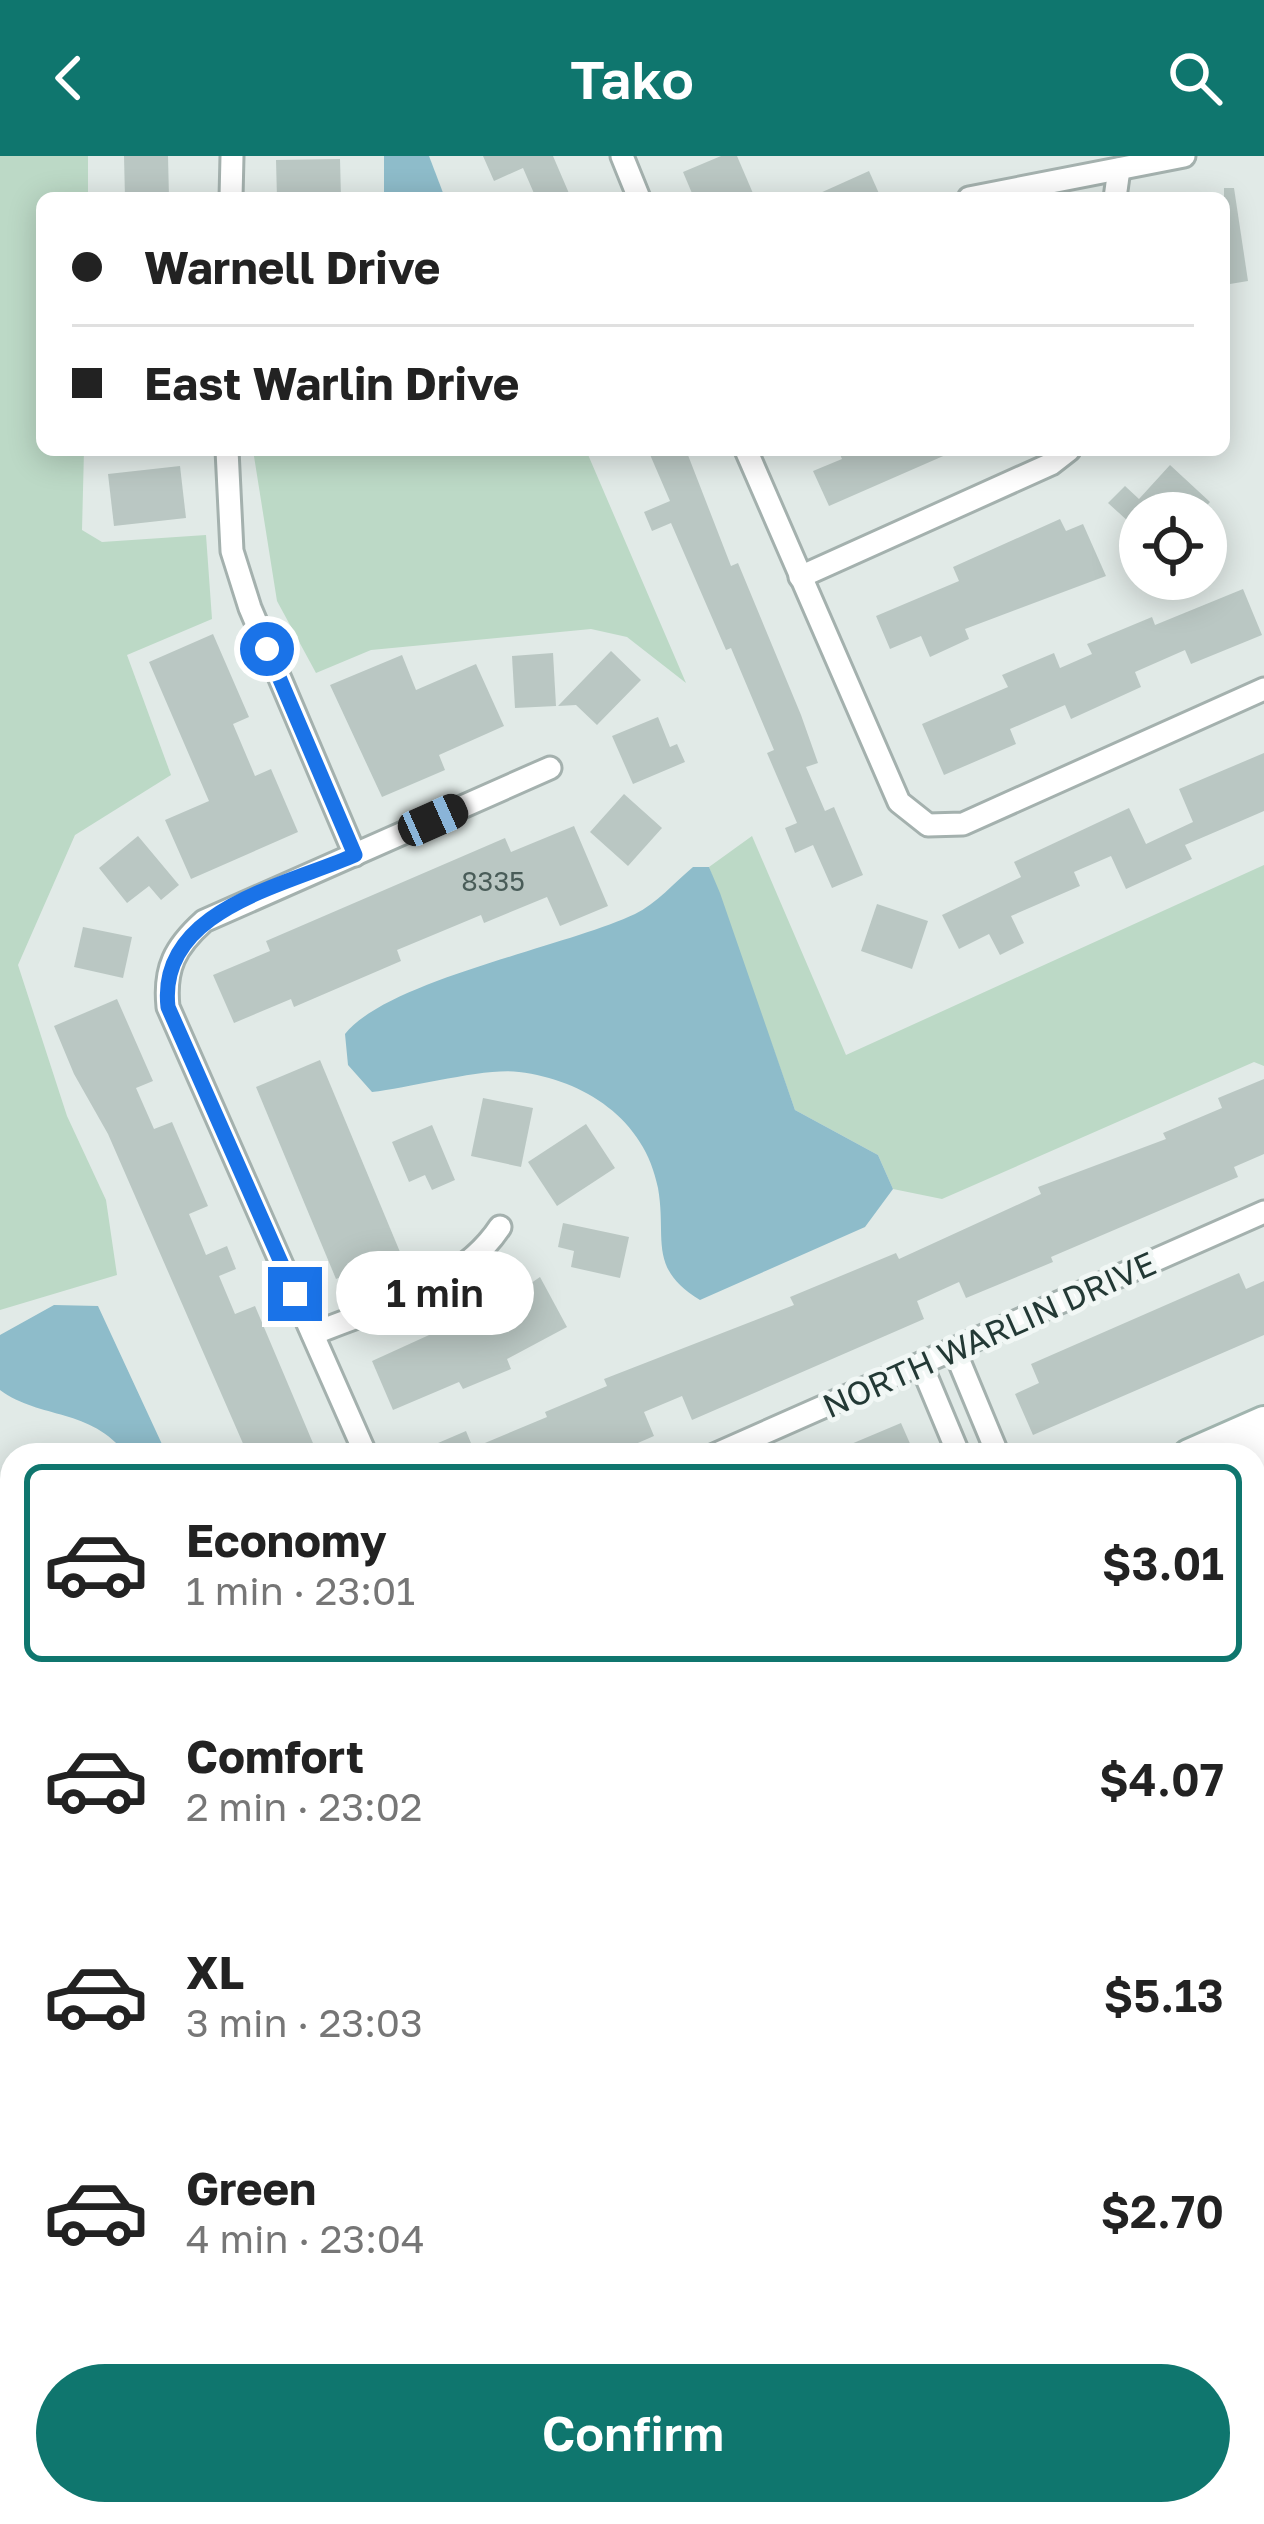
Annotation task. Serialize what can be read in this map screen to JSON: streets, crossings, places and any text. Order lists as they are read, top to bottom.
{
  "streets": {
    "street": ["NORTH WARLIN DRIVE"]
  },
  "house_numbers": ["8335"],
  "page": {
    "header": "Tako",
    "banner": ["Warnell Drive", "East Warlin Drive"],
    "bubble": "1 min",
    "list": [
      {
        "name": "Economy",
        "note": "1 min · 23:01",
        "value": "$3.01"
      },
      {
        "name": "Comfort",
        "note": "2 min · 23:02",
        "value": "$4.07"
      },
      {
        "name": "XL",
        "note": "3 min · 23:03",
        "value": "$5.13"
      },
      {
        "name": "Green",
        "note": "4 min · 23:04",
        "value": "$2.70"
      }
    ],
    "buttons": "Confirm"
  }
}
